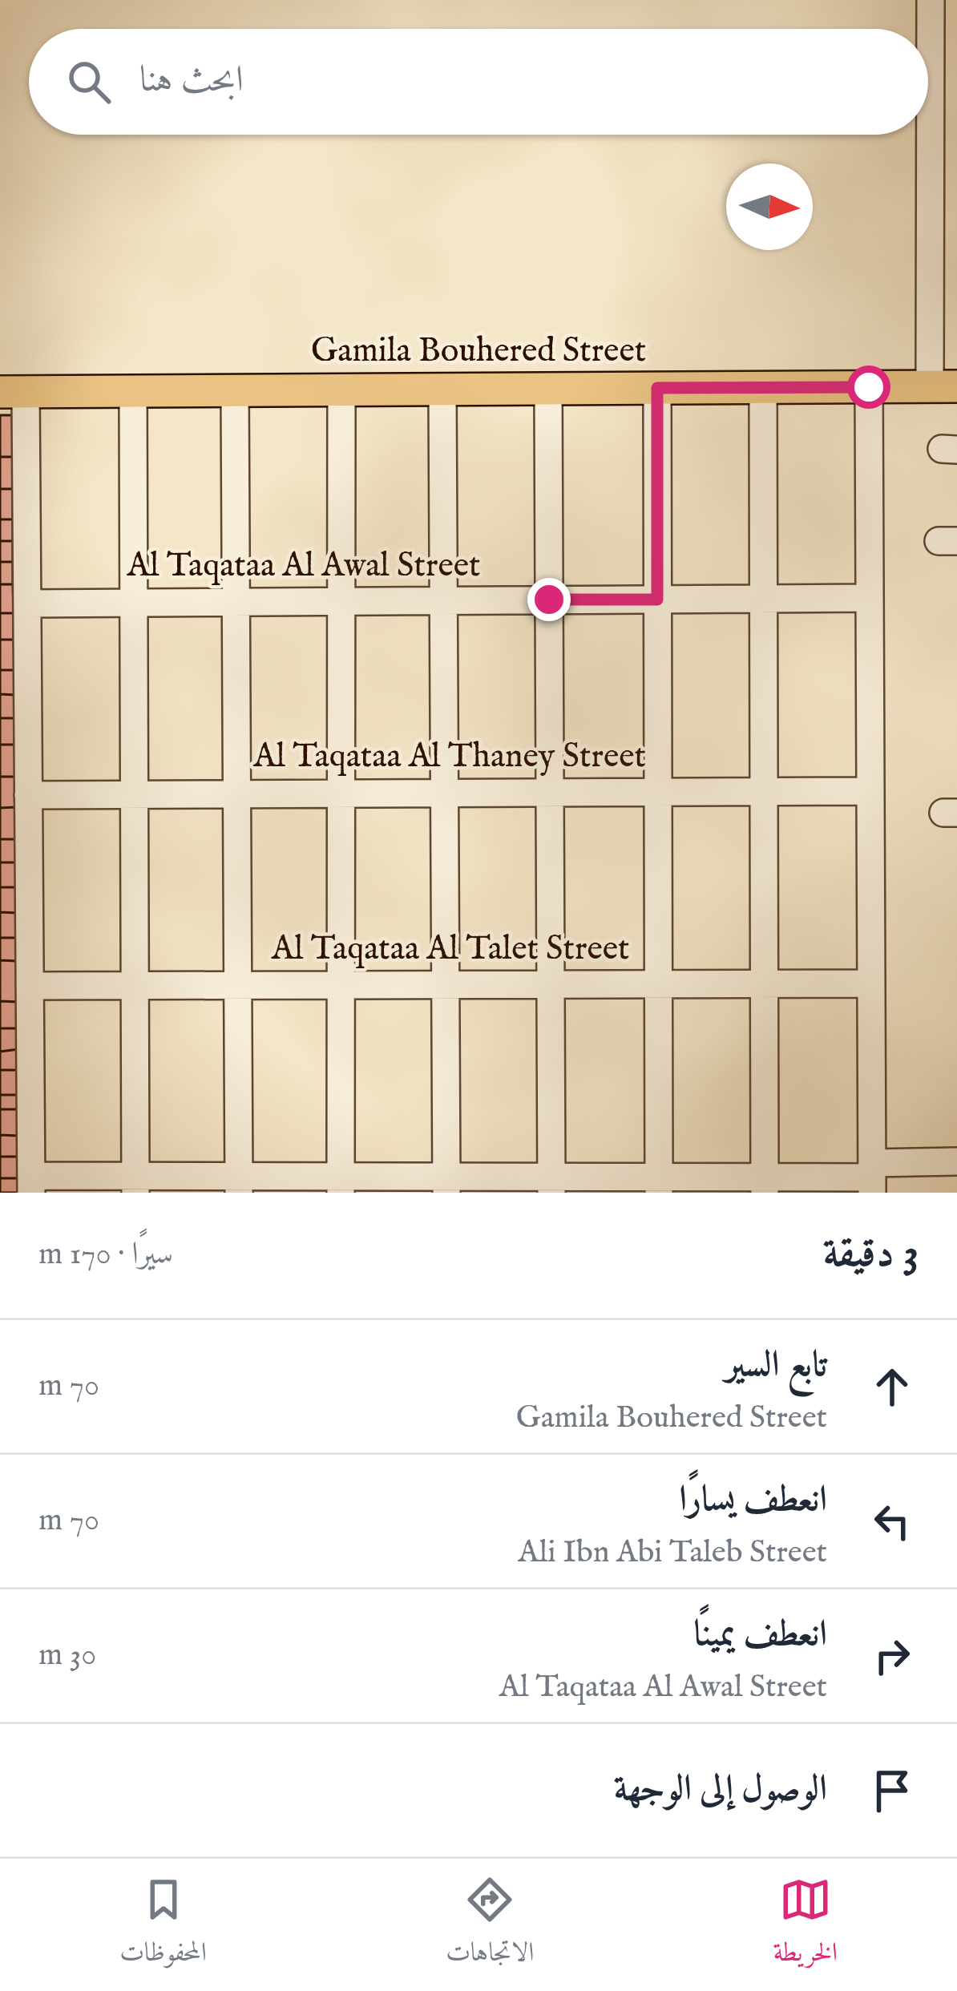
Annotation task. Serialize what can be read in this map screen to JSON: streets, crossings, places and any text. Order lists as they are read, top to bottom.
{
  "streets": {
    "main road": ["Gamila Bouhered Street"],
    "street": ["Al Taqataa Al Awal Street", "Al Taqataa Al Thaney Street", "Al Taqataa Al Talet Street"]
  },
  "north": "right",
  "page": {
    "search": "ابحث هنا",
    "heading": ["3 دقيقة", "سيرًا · 170 m"],
    "list": [
      ["تابع السير", "Gamila Bouhered Street", "70 m"],
      ["انعطف يسارًا", "Ali Ibn Abi Taleb Street", "70 m"],
      ["انعطف يمينًا", "Al Taqataa Al Awal Street", "30 m"],
      "الوصول إلى الوجهة"
    ],
    "nav": ["الخريطة", "الاتجاهات", "المحفوظات"]
  }
}
